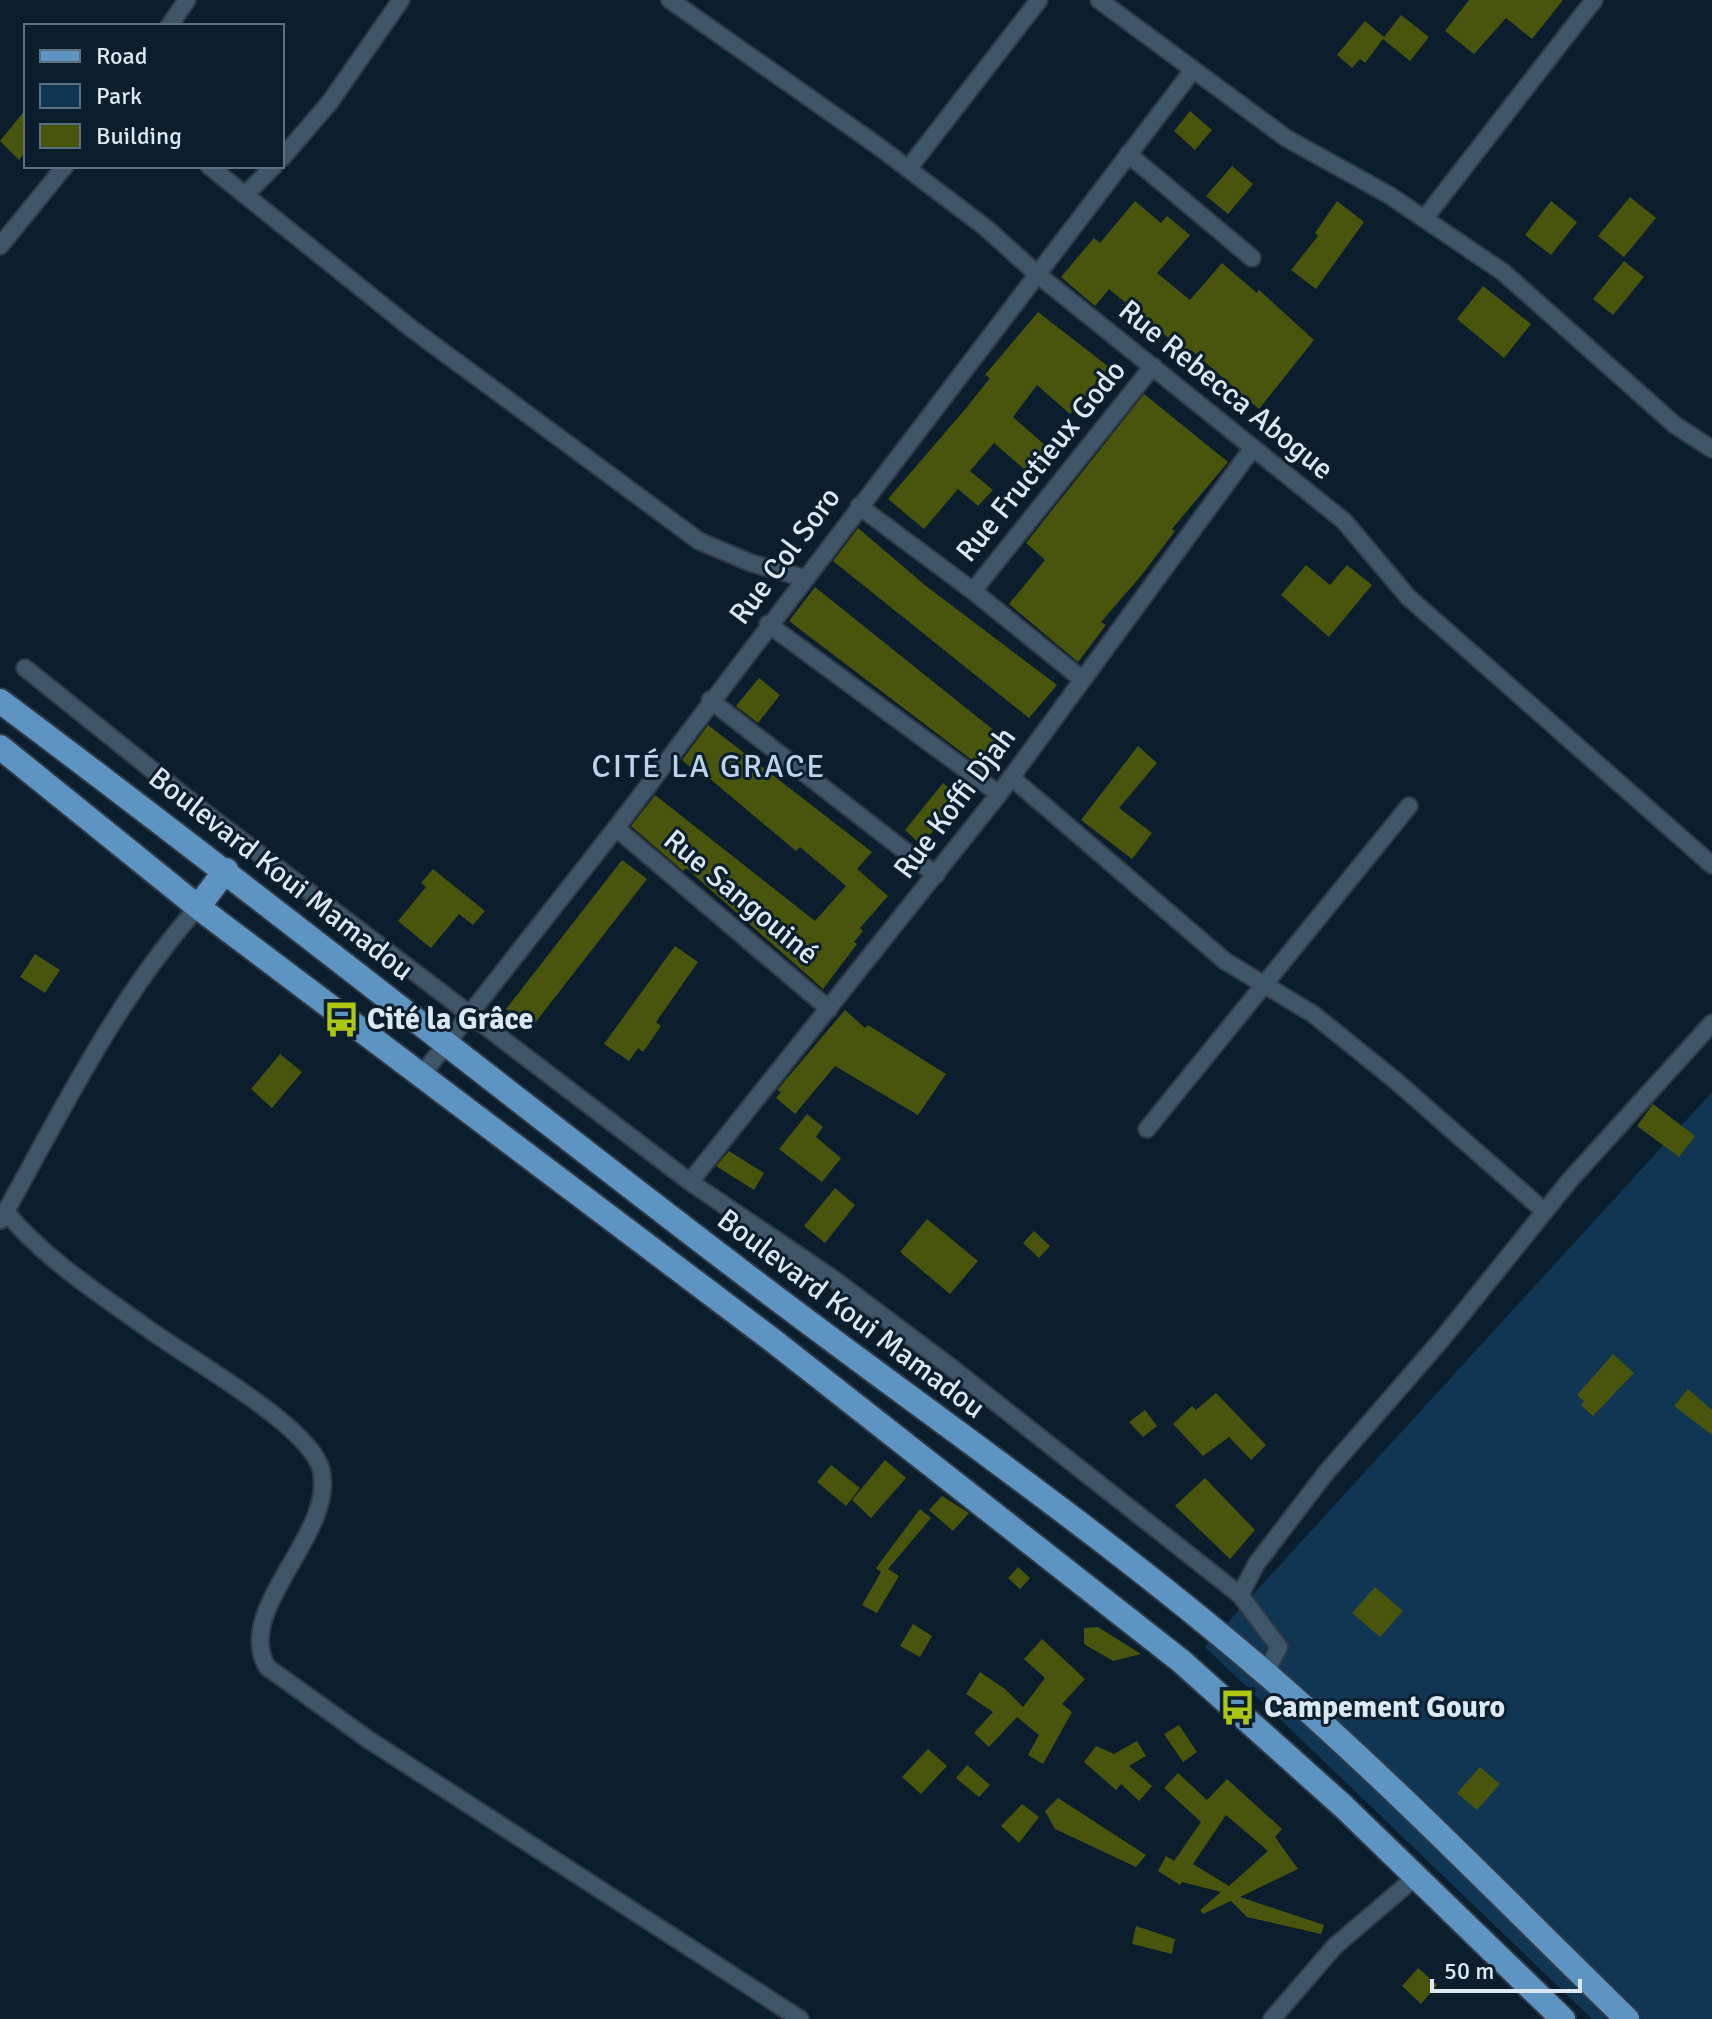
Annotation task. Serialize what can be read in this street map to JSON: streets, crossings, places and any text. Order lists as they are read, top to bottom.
{
  "streets": {
    "main road": ["Boulevard Koui Mamadou"],
    "street": [
      "Rue Rebecca Abogue",
      "Rue Fructieux Godo",
      "Rue Col Soro",
      "Rue Koffi Djah",
      "Rue Sangouiné"
    ]
  },
  "crossings": [
    ["Rue Rebecca Abogue", "Rue Fructieux Godo"],
    ["Rue Rebecca Abogue", "Rue Col Soro"],
    ["Rue Rebecca Abogue", "Rue Koffi Djah"],
    ["Rue Col Soro", "Boulevard Koui Mamadou"],
    ["Rue Col Soro", "Rue Sangouiné"],
    ["Rue Koffi Djah", "Rue Sangouiné"]
  ],
  "districts": ["CITÉ LA GRACE"],
  "places": {
    "bus stop": ["Cité la Grâce", "Campement Gouro"]
  },
  "legend": ["Road", "Park", "Building"],
  "scale_bar": "50 m"
}
